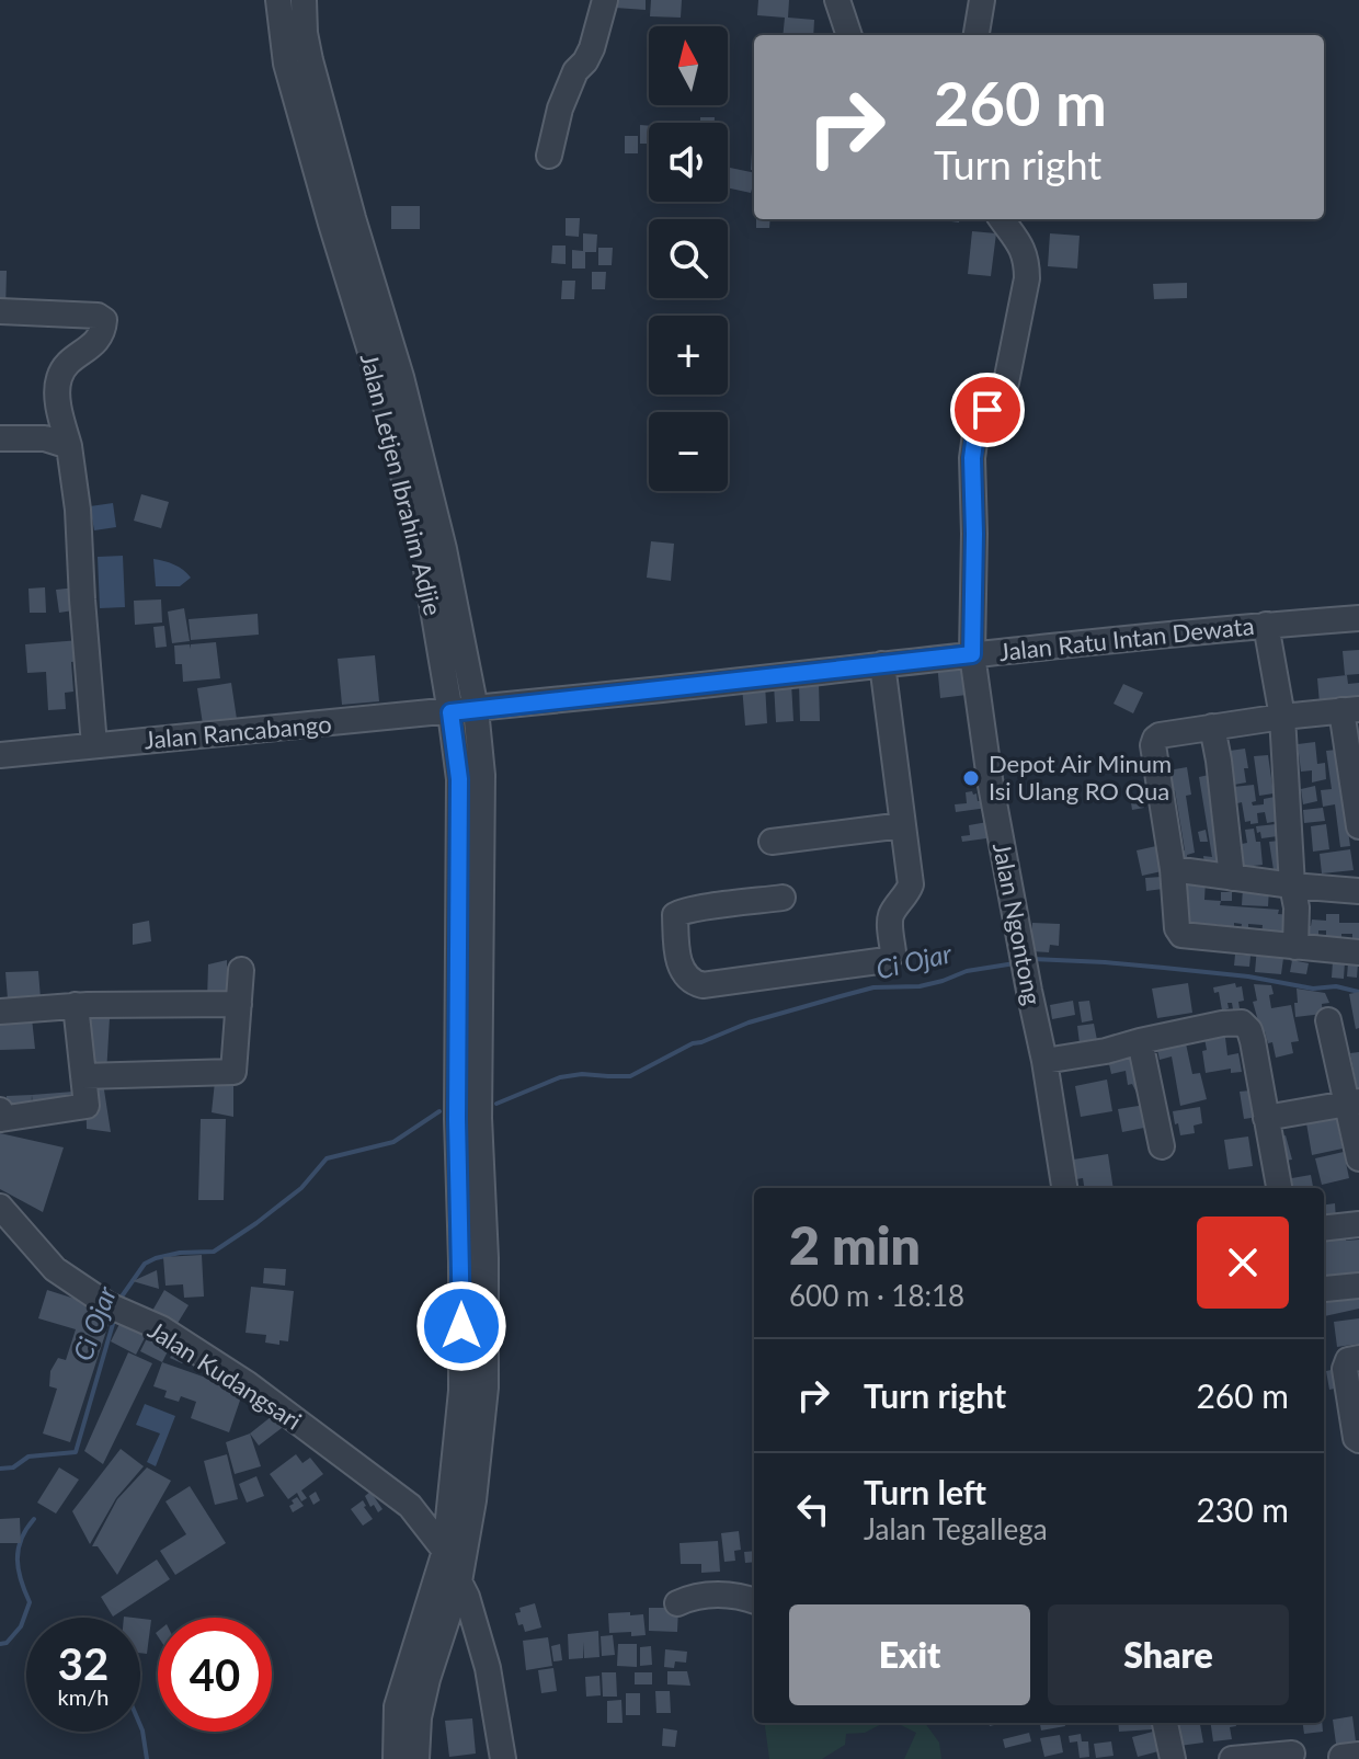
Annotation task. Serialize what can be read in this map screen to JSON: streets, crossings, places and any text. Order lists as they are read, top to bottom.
{
  "streets": {
    "street": [
      "Jalan Letjen Ibrahim Adjie",
      "Jalan Ratu Intan Dewata",
      "Jalan Rancabango",
      "Jalan Ngontong",
      "Jalan Kudangsari"
    ]
  },
  "crossings": [
    ["Jalan Letjen Ibrahim Adjie", "Jalan Ratu Intan Dewata"],
    ["Jalan Letjen Ibrahim Adjie", "Jalan Rancabango"],
    ["Jalan Letjen Ibrahim Adjie", "Jalan Kudangsari"],
    ["Jalan Ratu Intan Dewata", "Jalan Rancabango"],
    ["Jalan Ratu Intan Dewata", "Jalan Ngontong"]
  ],
  "water": ["Ci Ojar"],
  "places": ["Depot Air Minum Isi Ulang RO Qua"],
  "north": "top",
  "page": {
    "map_buttons": ["+", "−"],
    "turn": ["260 m", "Turn right"],
    "heading": ["2 min", "600 m · 18:18"],
    "list": [
      {
        "name": "Turn right",
        "value": "260 m"
      },
      {
        "name": "Turn left",
        "note": "Jalan Tegallega",
        "value": "230 m"
      }
    ],
    "buttons": ["Exit", "Share"],
    "speed": "32 km/h",
    "limit": "40"
  }
}
